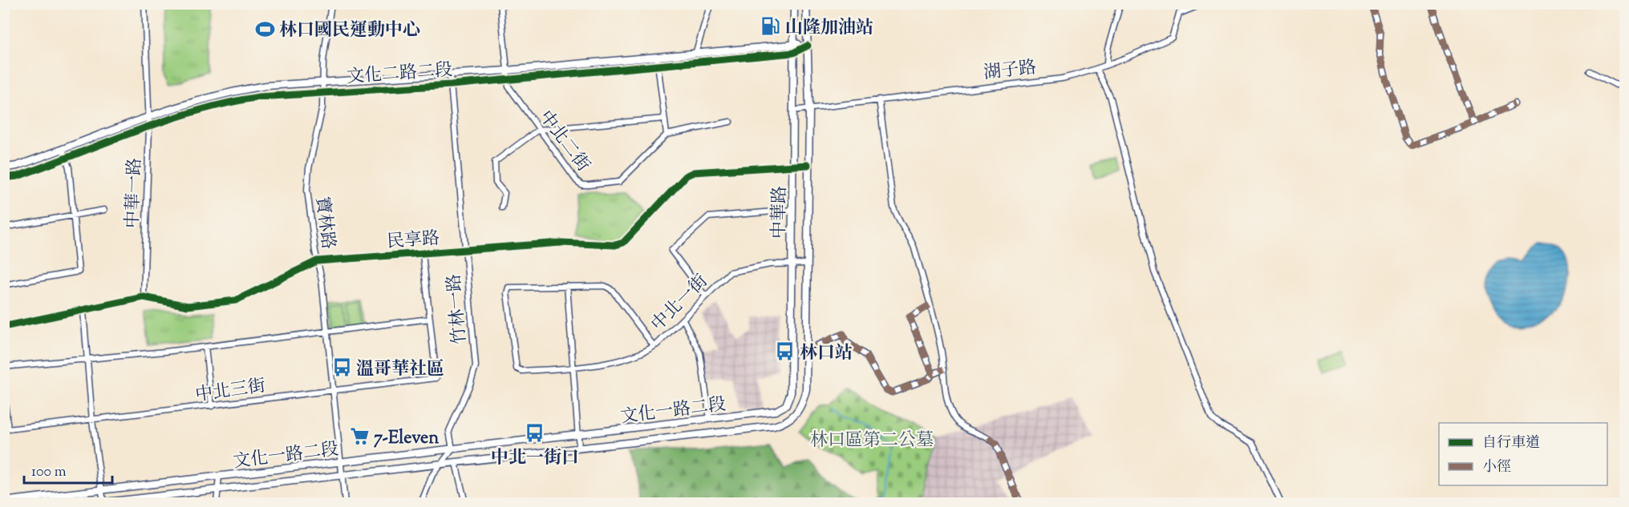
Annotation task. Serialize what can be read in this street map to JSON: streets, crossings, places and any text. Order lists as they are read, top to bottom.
{
  "streets": {
    "main road": ["文化二路二段", "中華路", "文化一路二段"],
    "street": [
      "湖子路",
      "中北二街",
      "中華一路",
      "寶林路",
      "民享路",
      "中北一街",
      "竹林一路",
      "中北三街"
    ]
  },
  "crossings": [
    ["湖子路", "中華路"],
    ["文化二路二段", "中北二街"],
    ["文化二路二段", "中華一路"],
    ["文化二路二段", "中華路"],
    ["文化二路二段", "寶林路"],
    ["文化二路二段", "竹林一路"],
    ["中華一路", "民享路"],
    ["中華路", "民享路"],
    ["中華路", "中北一街"],
    ["中華路", "文化一路二段"],
    ["寶林路", "民享路"],
    ["寶林路", "中北三街"],
    ["寶林路", "文化一路二段"],
    ["民享路", "竹林一路"],
    ["民享路", "中北三街"],
    ["竹林一路", "文化一路二段"]
  ],
  "parks": ["林口區第二公墓"],
  "places": {
    "fuel station": ["山隆加油站"],
    "sports": ["林口國民運動中心"],
    "bus stop": ["林口站", "溫哥華社區", "中北一街口"],
    "supermarket": ["7-Eleven"]
  },
  "legend": ["自行車道", "小徑"],
  "scale_bar": "100 m"
}
